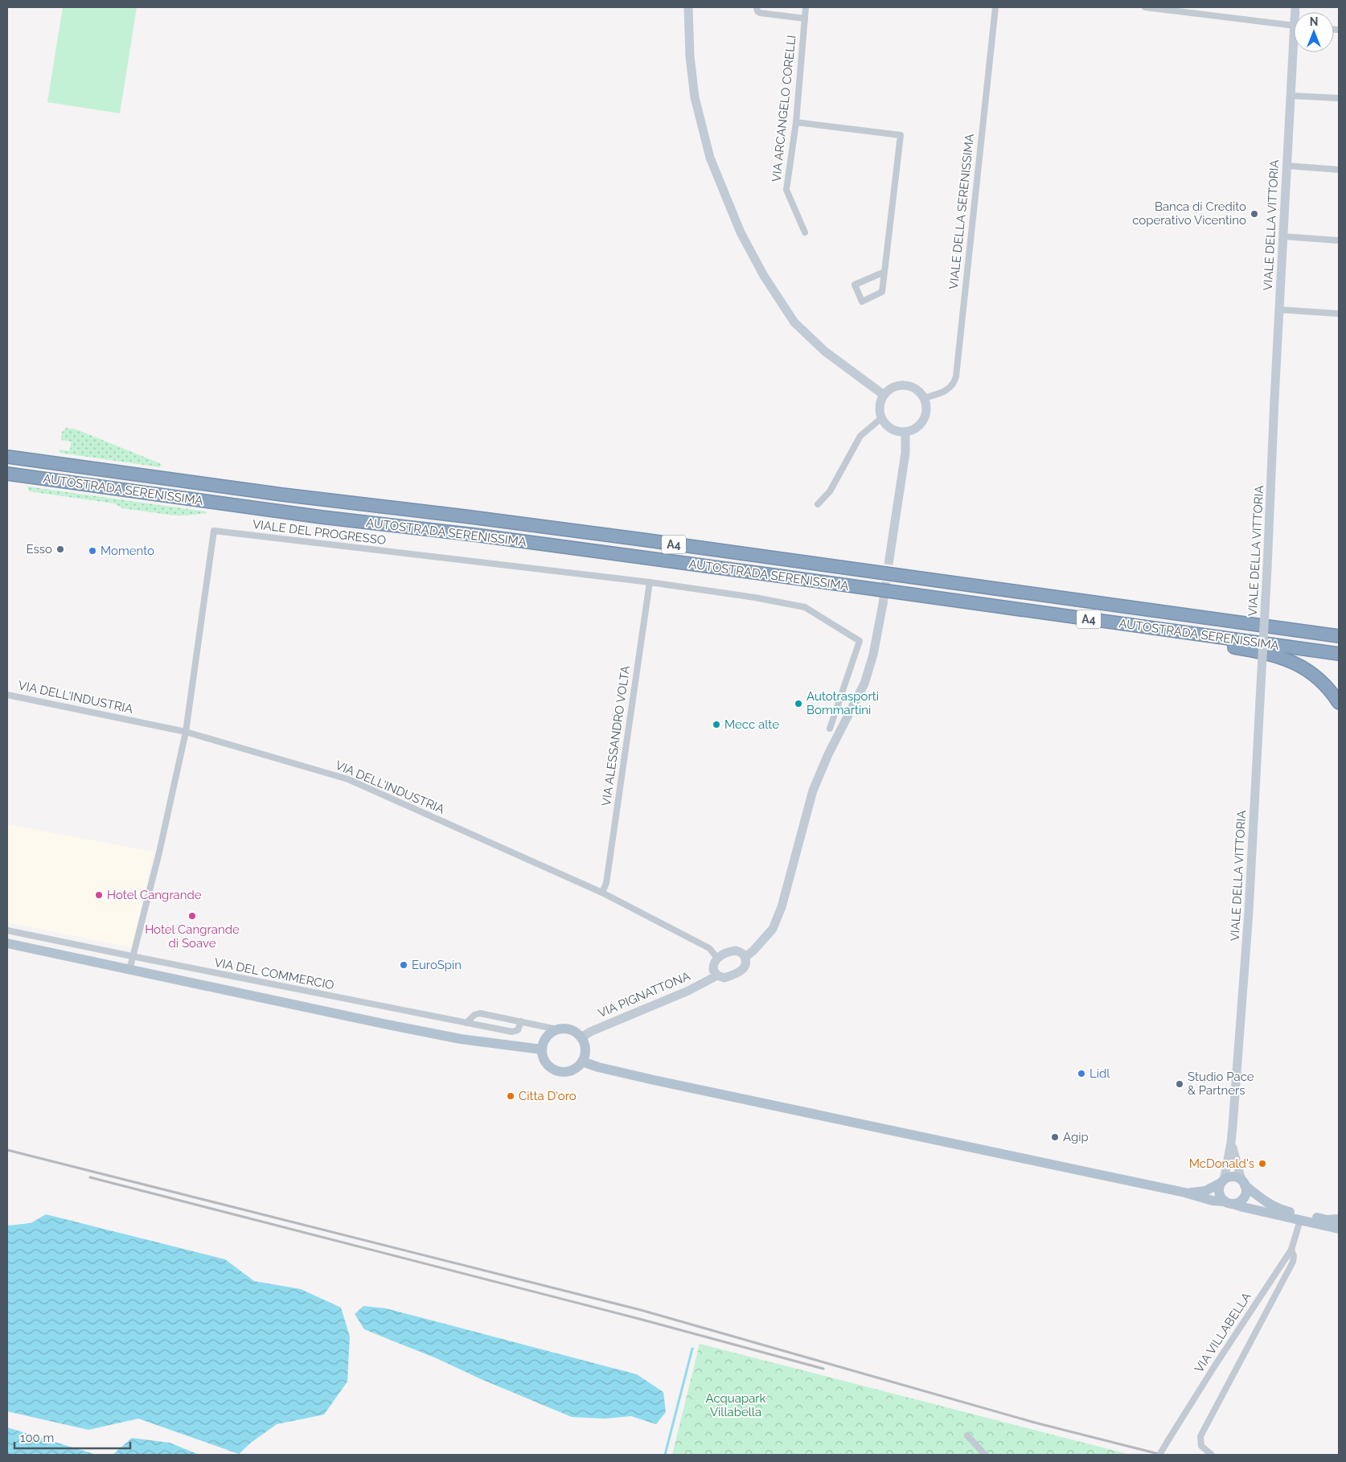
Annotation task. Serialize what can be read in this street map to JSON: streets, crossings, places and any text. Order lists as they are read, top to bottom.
{
  "streets": {
    "highway": ["AUTOSTRADA SERENISSIMA", "A4"],
    "street": [
      "VIA ARCANGELO CORELLI",
      "VIALE DELLA SERENISSIMA",
      "VIALE DELLA VITTORIA",
      "VIALE DEL PROGRESSO",
      "VIA DELL'INDUSTRIA",
      "VIA ALESSANDRO VOLTA",
      "VIA DEL COMMERCIO",
      "VIA PIGNATTONA",
      "VIA VILLABELLA"
    ]
  },
  "crossings": [
    ["VIALE DEL PROGRESSO", "VIA DELL'INDUSTRIA"],
    ["VIALE DEL PROGRESSO", "VIA ALESSANDRO VOLTA"],
    ["VIALE DEL PROGRESSO", "VIA DEL COMMERCIO"],
    ["VIA DELL'INDUSTRIA", "VIA ALESSANDRO VOLTA"],
    ["VIA DELL'INDUSTRIA", "VIA PIGNATTONA"]
  ],
  "parks": ["Acquapark Villabella"],
  "places": [
    "Banca di Credito coperativo Vicentino",
    "Esso",
    "Momento",
    "Autotrasporti Bommartini",
    "Mecc alte",
    "Hotel Cangrande",
    "Hotel Cangrande di Soave",
    "EuroSpin",
    "Lidl",
    "Studio Pace & Partners",
    "Citta D'oro",
    "Agip",
    "McDonald's"
  ],
  "scale_bar": "100 m",
  "north": "top"
}
